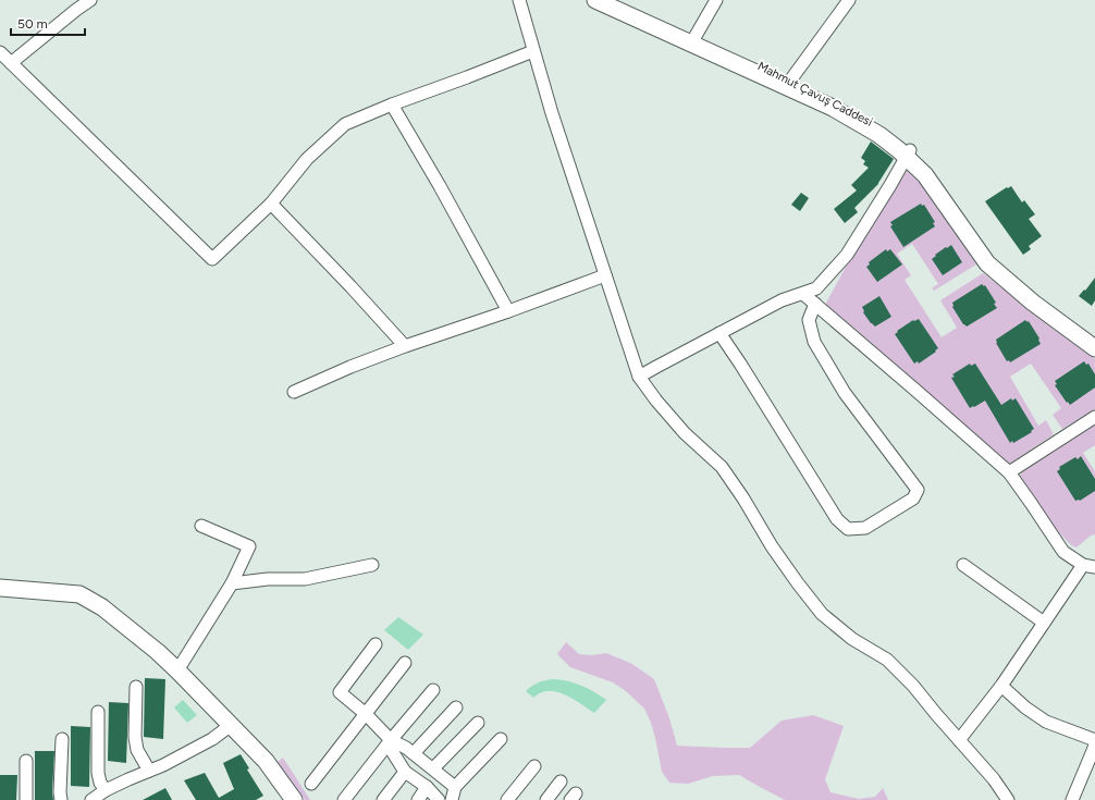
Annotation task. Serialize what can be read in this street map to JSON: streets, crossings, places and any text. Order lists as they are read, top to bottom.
{
  "streets": {
    "main road": ["Mahmut Çavuş Caddesi"]
  },
  "scale_bar": "50 m"
}
